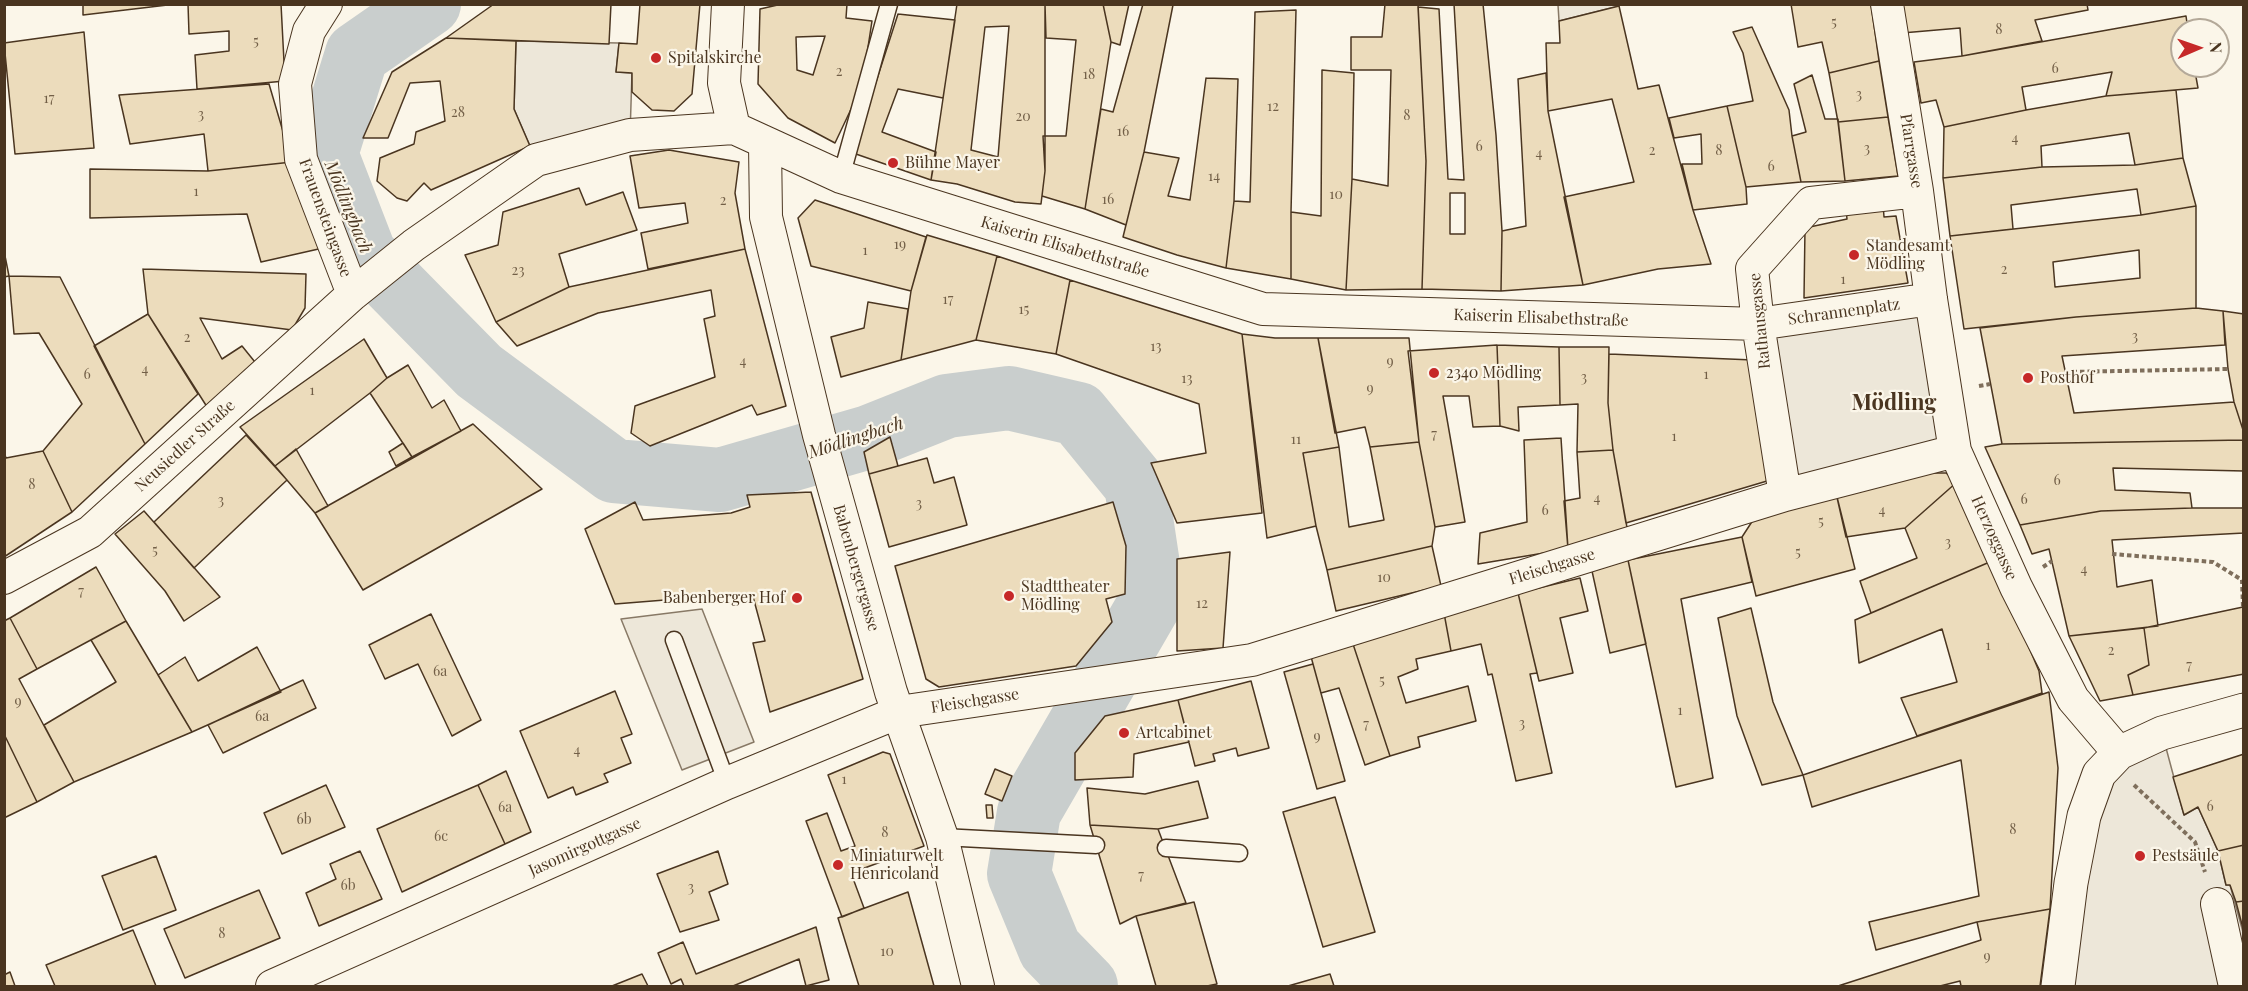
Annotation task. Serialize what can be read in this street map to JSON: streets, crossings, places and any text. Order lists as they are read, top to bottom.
{
  "streets": {
    "street": [
      "Pfarrgasse",
      "Frauensteingasse",
      "Kaiserin Elisabethstraße",
      "Schrannenplatz",
      "Rathausgasse",
      "Neusiedler Straße",
      "Herzoggasse",
      "Fleischgasse",
      "Babenbergergasse",
      "Jasomirgottgasse"
    ]
  },
  "crossings": [
    ["Pfarrgasse", "Schrannenplatz"],
    ["Pfarrgasse", "Rathausgasse"],
    ["Pfarrgasse", "Herzoggasse"],
    ["Frauensteingasse", "Neusiedler Straße"],
    ["Kaiserin Elisabethstraße", "Schrannenplatz"],
    ["Kaiserin Elisabethstraße", "Rathausgasse"],
    ["Kaiserin Elisabethstraße", "Neusiedler Straße"],
    ["Kaiserin Elisabethstraße", "Babenbergergasse"],
    ["Schrannenplatz", "Rathausgasse"],
    ["Schrannenplatz", "Herzoggasse"],
    ["Rathausgasse", "Fleischgasse"],
    ["Herzoggasse", "Fleischgasse"],
    ["Fleischgasse", "Babenbergergasse"],
    ["Fleischgasse", "Jasomirgottgasse"],
    ["Babenbergergasse", "Jasomirgottgasse"]
  ],
  "districts": ["Mödling"],
  "water": ["Mödlingbach"],
  "places": [
    "Spitalskirche",
    "Bühne Mayer",
    "Standesamt Mödling",
    "2340 Mödling",
    "Posthof",
    "Stadttheater Mödling",
    "Babenberger Hof",
    "Artcabinet",
    "Pestsäule",
    "Miniaturwelt Henricoland"
  ],
  "house_numbers": [
    "5",
    "8",
    "5",
    "6",
    "2",
    "18",
    "3",
    "17",
    "12",
    "28",
    "3",
    "8",
    "20",
    "16",
    "4",
    "6",
    "3",
    "2",
    "8",
    "4",
    "6",
    "14",
    "1",
    "10",
    "16",
    "2",
    "19",
    "1",
    "2",
    "23",
    "1",
    "17",
    "15",
    "3",
    "2",
    "13",
    "4",
    "9",
    "4",
    "6",
    "1",
    "3",
    "13",
    "9",
    "1",
    "7",
    "1",
    "11",
    "6",
    "8",
    "4",
    "6",
    "3",
    "3",
    "6",
    "4",
    "5",
    "3",
    "5",
    "5",
    "4",
    "10",
    "7",
    "12",
    "1",
    "2",
    "7",
    "6a",
    "5",
    "9",
    "1",
    "6a",
    "3",
    "7",
    "9",
    "4",
    "1",
    "6",
    "6a",
    "6b",
    "8",
    "8",
    "6c",
    "7",
    "6b",
    "3",
    "8",
    "10",
    "9"
  ],
  "north": "right"
}
